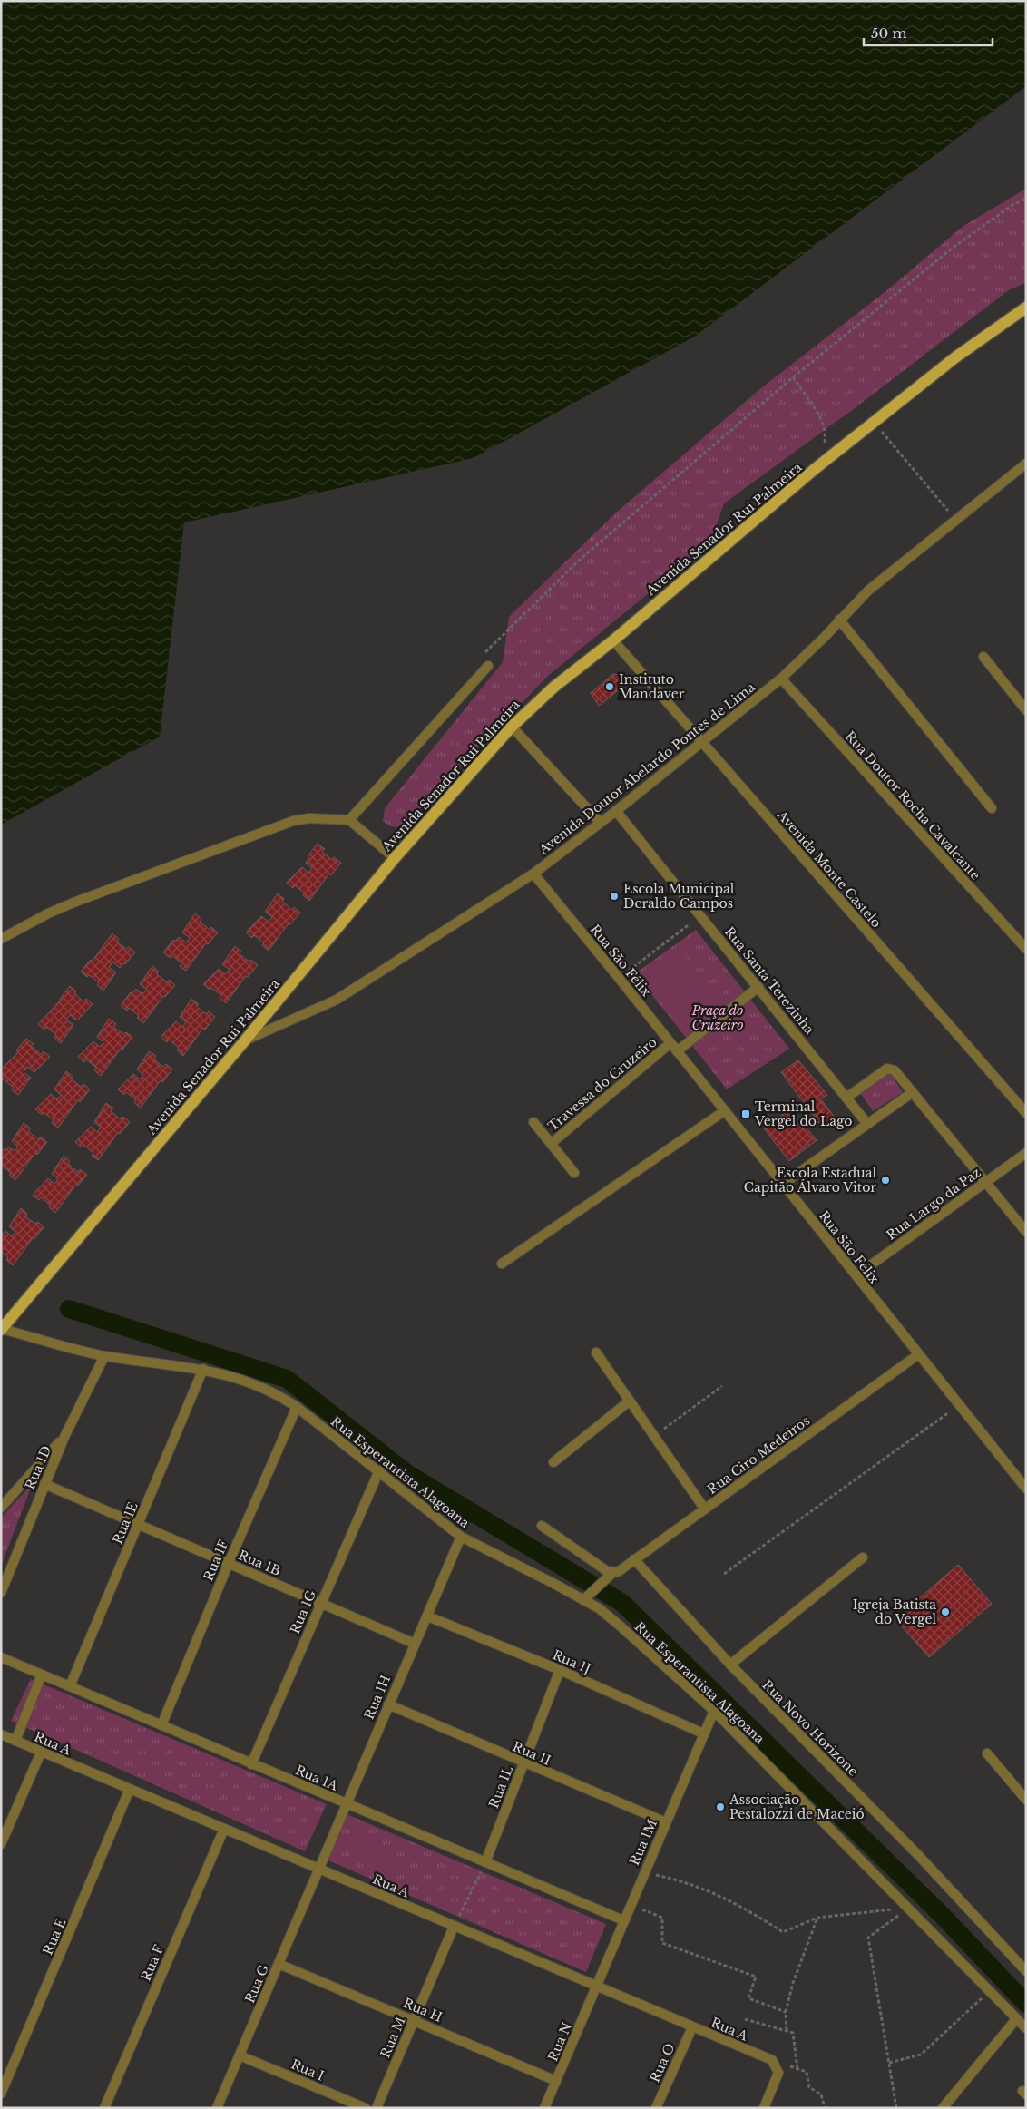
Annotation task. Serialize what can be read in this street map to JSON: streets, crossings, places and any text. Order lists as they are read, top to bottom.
{
  "streets": {
    "main road": ["Avenida Senador Rui Palmeira"],
    "street": [
      "Avenida Doutor Abelardo Pontes de Lima",
      "Rua Doutor Rocha Cavalcante",
      "Avenida Monte Castelo",
      "Rua São Félix",
      "Rua Santa Terezinha",
      "Travessa do Cruzeiro",
      "Rua Largo da Paz",
      "Rua Ciro Medeiros",
      "Rua 1D",
      "Rua Esperantista Alagoana",
      "Rua 1E",
      "Rua 1F",
      "Rua 1B",
      "Rua 1G",
      "Rua 1J",
      "Rua 1H",
      "Rua Novo Horizone",
      "Rua A",
      "Rua 1I",
      "Rua 1A",
      "Rua 1L",
      "Rua 1M",
      "Rua E",
      "Rua F",
      "Rua G",
      "Rua H",
      "Rua M",
      "Rua N",
      "Rua O",
      "Rua I"
    ]
  },
  "crossings": [
    ["Avenida Senador Rui Palmeira", "Avenida Doutor Abelardo Pontes de Lima"],
    ["Avenida Senador Rui Palmeira", "Avenida Monte Castelo"],
    ["Avenida Senador Rui Palmeira", "Rua Esperantista Alagoana"],
    ["Avenida Doutor Abelardo Pontes de Lima", "Rua Doutor Rocha Cavalcante"],
    ["Avenida Doutor Abelardo Pontes de Lima", "Avenida Monte Castelo"],
    ["Avenida Doutor Abelardo Pontes de Lima", "Rua São Félix"],
    ["Avenida Doutor Abelardo Pontes de Lima", "Rua Santa Terezinha"],
    ["Rua São Félix", "Travessa do Cruzeiro"],
    ["Rua São Félix", "Rua Largo da Paz"],
    ["Rua São Félix", "Rua Ciro Medeiros"],
    ["Rua Ciro Medeiros", "Rua Esperantista Alagoana"],
    ["Rua Ciro Medeiros", "Rua Novo Horizone"],
    ["Rua 1D", "Rua Esperantista Alagoana"],
    ["Rua 1D", "Rua 1B"],
    ["Rua Esperantista Alagoana", "Rua 1E"],
    ["Rua Esperantista Alagoana", "Rua 1F"],
    ["Rua Esperantista Alagoana", "Rua 1G"],
    ["Rua Esperantista Alagoana", "Rua 1H"],
    ["Rua Esperantista Alagoana", "Rua 1M"],
    ["Rua 1E", "Rua 1B"],
    ["Rua 1E", "Rua 1A"],
    ["Rua 1F", "Rua 1B"],
    ["Rua 1F", "Rua 1A"],
    ["Rua 1B", "Rua 1G"],
    ["Rua 1B", "Rua 1H"],
    ["Rua 1G", "Rua 1A"],
    ["Rua 1J", "Rua 1H"],
    ["Rua 1J", "Rua 1L"],
    ["Rua 1J", "Rua 1M"],
    ["Rua 1H", "Rua A"],
    ["Rua 1H", "Rua 1I"],
    ["Rua 1H", "Rua 1A"],
    ["Rua 1H", "Rua G"],
    ["Rua A", "Rua 1M"],
    ["Rua A", "Rua E"],
    ["Rua A", "Rua F"],
    ["Rua A", "Rua G"],
    ["Rua A", "Rua M"],
    ["Rua A", "Rua N"],
    ["Rua A", "Rua O"],
    ["Rua 1I", "Rua 1L"],
    ["Rua 1I", "Rua 1M"],
    ["Rua 1A", "Rua 1L"],
    ["Rua 1A", "Rua 1M"],
    ["Rua 1M", "Rua N"],
    ["Rua G", "Rua H"],
    ["Rua G", "Rua I"],
    ["Rua H", "Rua M"],
    ["Rua H", "Rua N"]
  ],
  "parks": ["Praça do Cruzeiro"],
  "places": {
    "other": [
      "Instituto Mandaver",
      "Escola Municipal Deraldo Campos",
      "Escola Estadual Capitão Álvaro Vitor",
      "Igreja Batista do Vergel",
      "Associação Pestalozzi de Maceió"
    ],
    "transit": ["Terminal Vergel do Lago"]
  },
  "scale_bar": "50 m"
}
